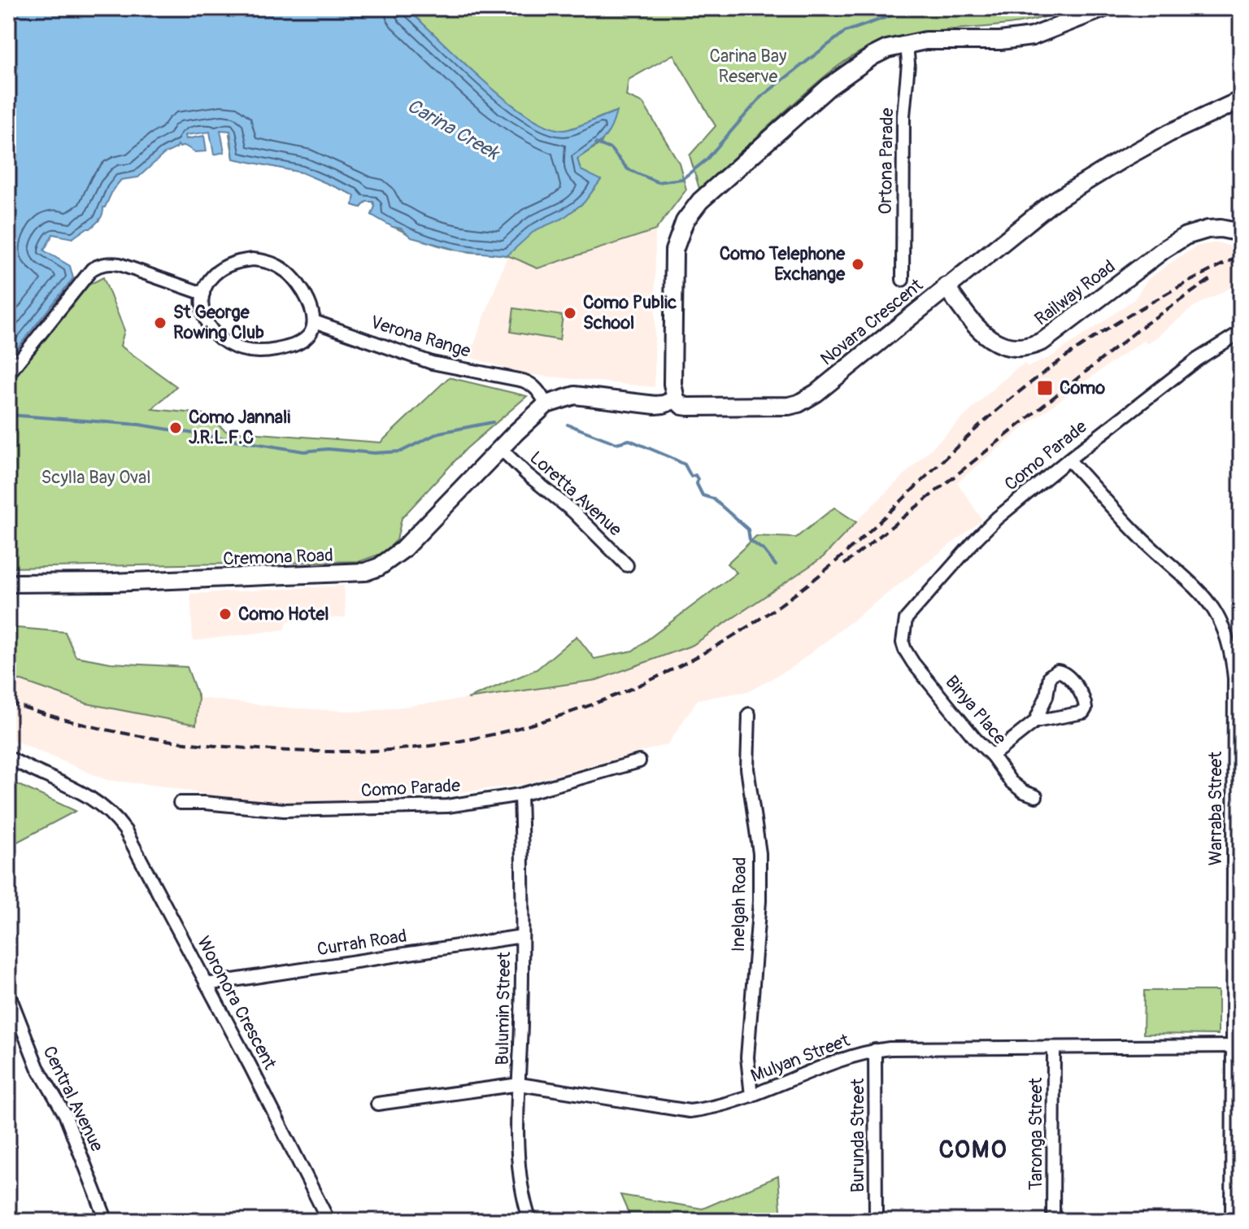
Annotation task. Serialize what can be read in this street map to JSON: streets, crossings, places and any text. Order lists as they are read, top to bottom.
{
  "streets": {
    "street": [
      "Ortona Parade",
      "Railway Road",
      "Novara Crescent",
      "Verona Range",
      "Como Parade",
      "Loretta Avenue",
      "Cremona Road",
      "Binya Place",
      "Warraba Street",
      "Inelgah Road",
      "Currah Road",
      "Woronora Crescent",
      "Bulumin Street",
      "Mulyan Street",
      "Central Avenue",
      "Taronga Street",
      "Burunda Street"
    ]
  },
  "crossings": [
    ["Railway Road", "Novara Crescent"],
    ["Novara Crescent", "Verona Range"],
    ["Novara Crescent", "Loretta Avenue"],
    ["Novara Crescent", "Cremona Road"],
    ["Como Parade", "Binya Place"],
    ["Como Parade", "Warraba Street"],
    ["Como Parade", "Bulumin Street"],
    ["Loretta Avenue", "Cremona Road"],
    ["Warraba Street", "Mulyan Street"],
    ["Inelgah Road", "Mulyan Street"],
    ["Currah Road", "Woronora Crescent"],
    ["Currah Road", "Bulumin Street"],
    ["Bulumin Street", "Mulyan Street"],
    ["Mulyan Street", "Taronga Street"],
    ["Mulyan Street", "Burunda Street"]
  ],
  "districts": ["COMO"],
  "water": ["Carina Creek"],
  "parks": ["Carina Bay Reserve", "Scylla Bay Oval"],
  "places": {
    "other": [
      "Como Telephone Exchange",
      "Como Public School",
      "St George Rowing Club",
      "Como Jannali J.R.L.F.C",
      "Como Hotel"
    ],
    "transit": ["Como"]
  }
}
